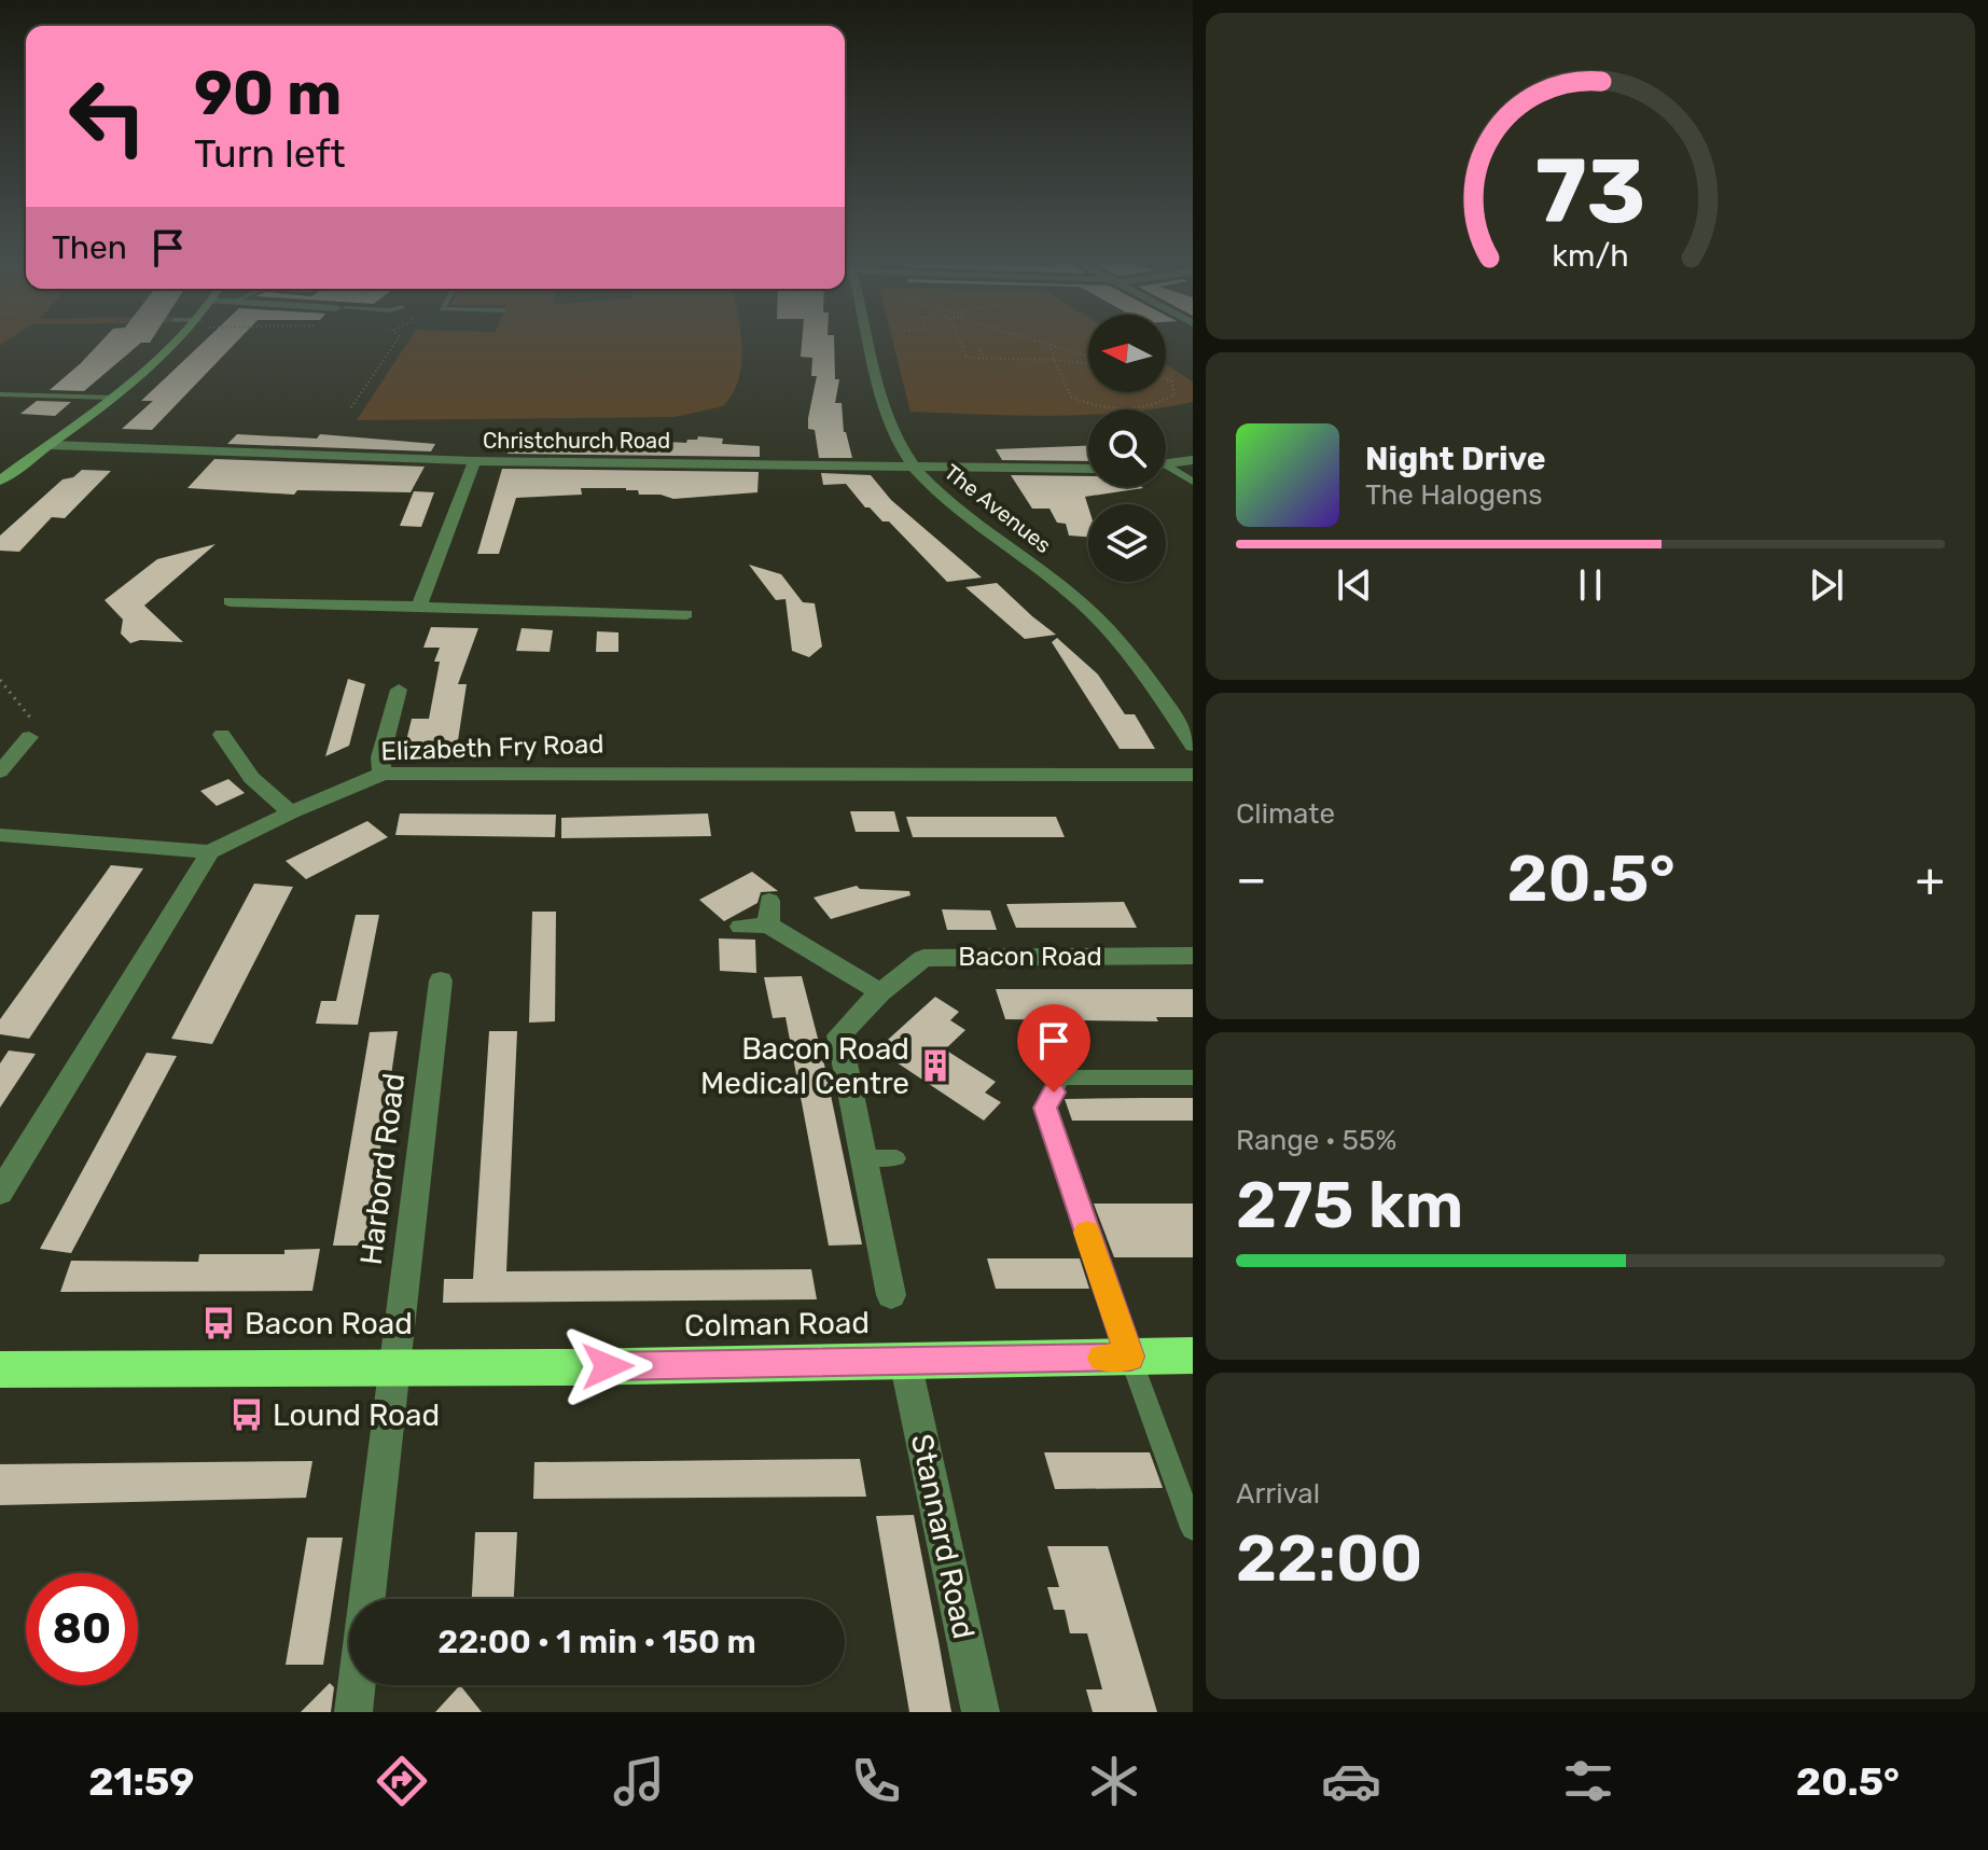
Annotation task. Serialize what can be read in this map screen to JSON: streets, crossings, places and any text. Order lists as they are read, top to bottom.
{
  "streets": {
    "highway": ["Colman Road"],
    "street": [
      "Christchurch Road",
      "The Avenues",
      "Elizabeth Fry Road",
      "Bacon Road",
      "Harbord Road",
      "Stannard Road"
    ]
  },
  "crossings": [
    ["Christchurch Road", "The Avenues"],
    ["Harbord Road", "Colman Road"],
    ["Colman Road", "Stannard Road"]
  ],
  "places": {
    "building": ["Bacon Road Medical Centre"],
    "bus stop": ["Bacon Road", "Lound Road"]
  },
  "north": "left",
  "page": {
    "turn": ["90 m", "Turn left"],
    "then": "Then",
    "song": ["Night Drive", "The Halogens"],
    "tile": [
      "Climate",
      ["Range · 55%", "275 km"],
      ["Arrival", "22:00"]
    ],
    "heat": ["−", "20.5°", "+"],
    "limit": "80",
    "trip": "22:00 · 1 min · 150 m",
    "tabs": ["21:59", "20.5°"],
    "gauge": ["73", "km/h"]
  }
}
